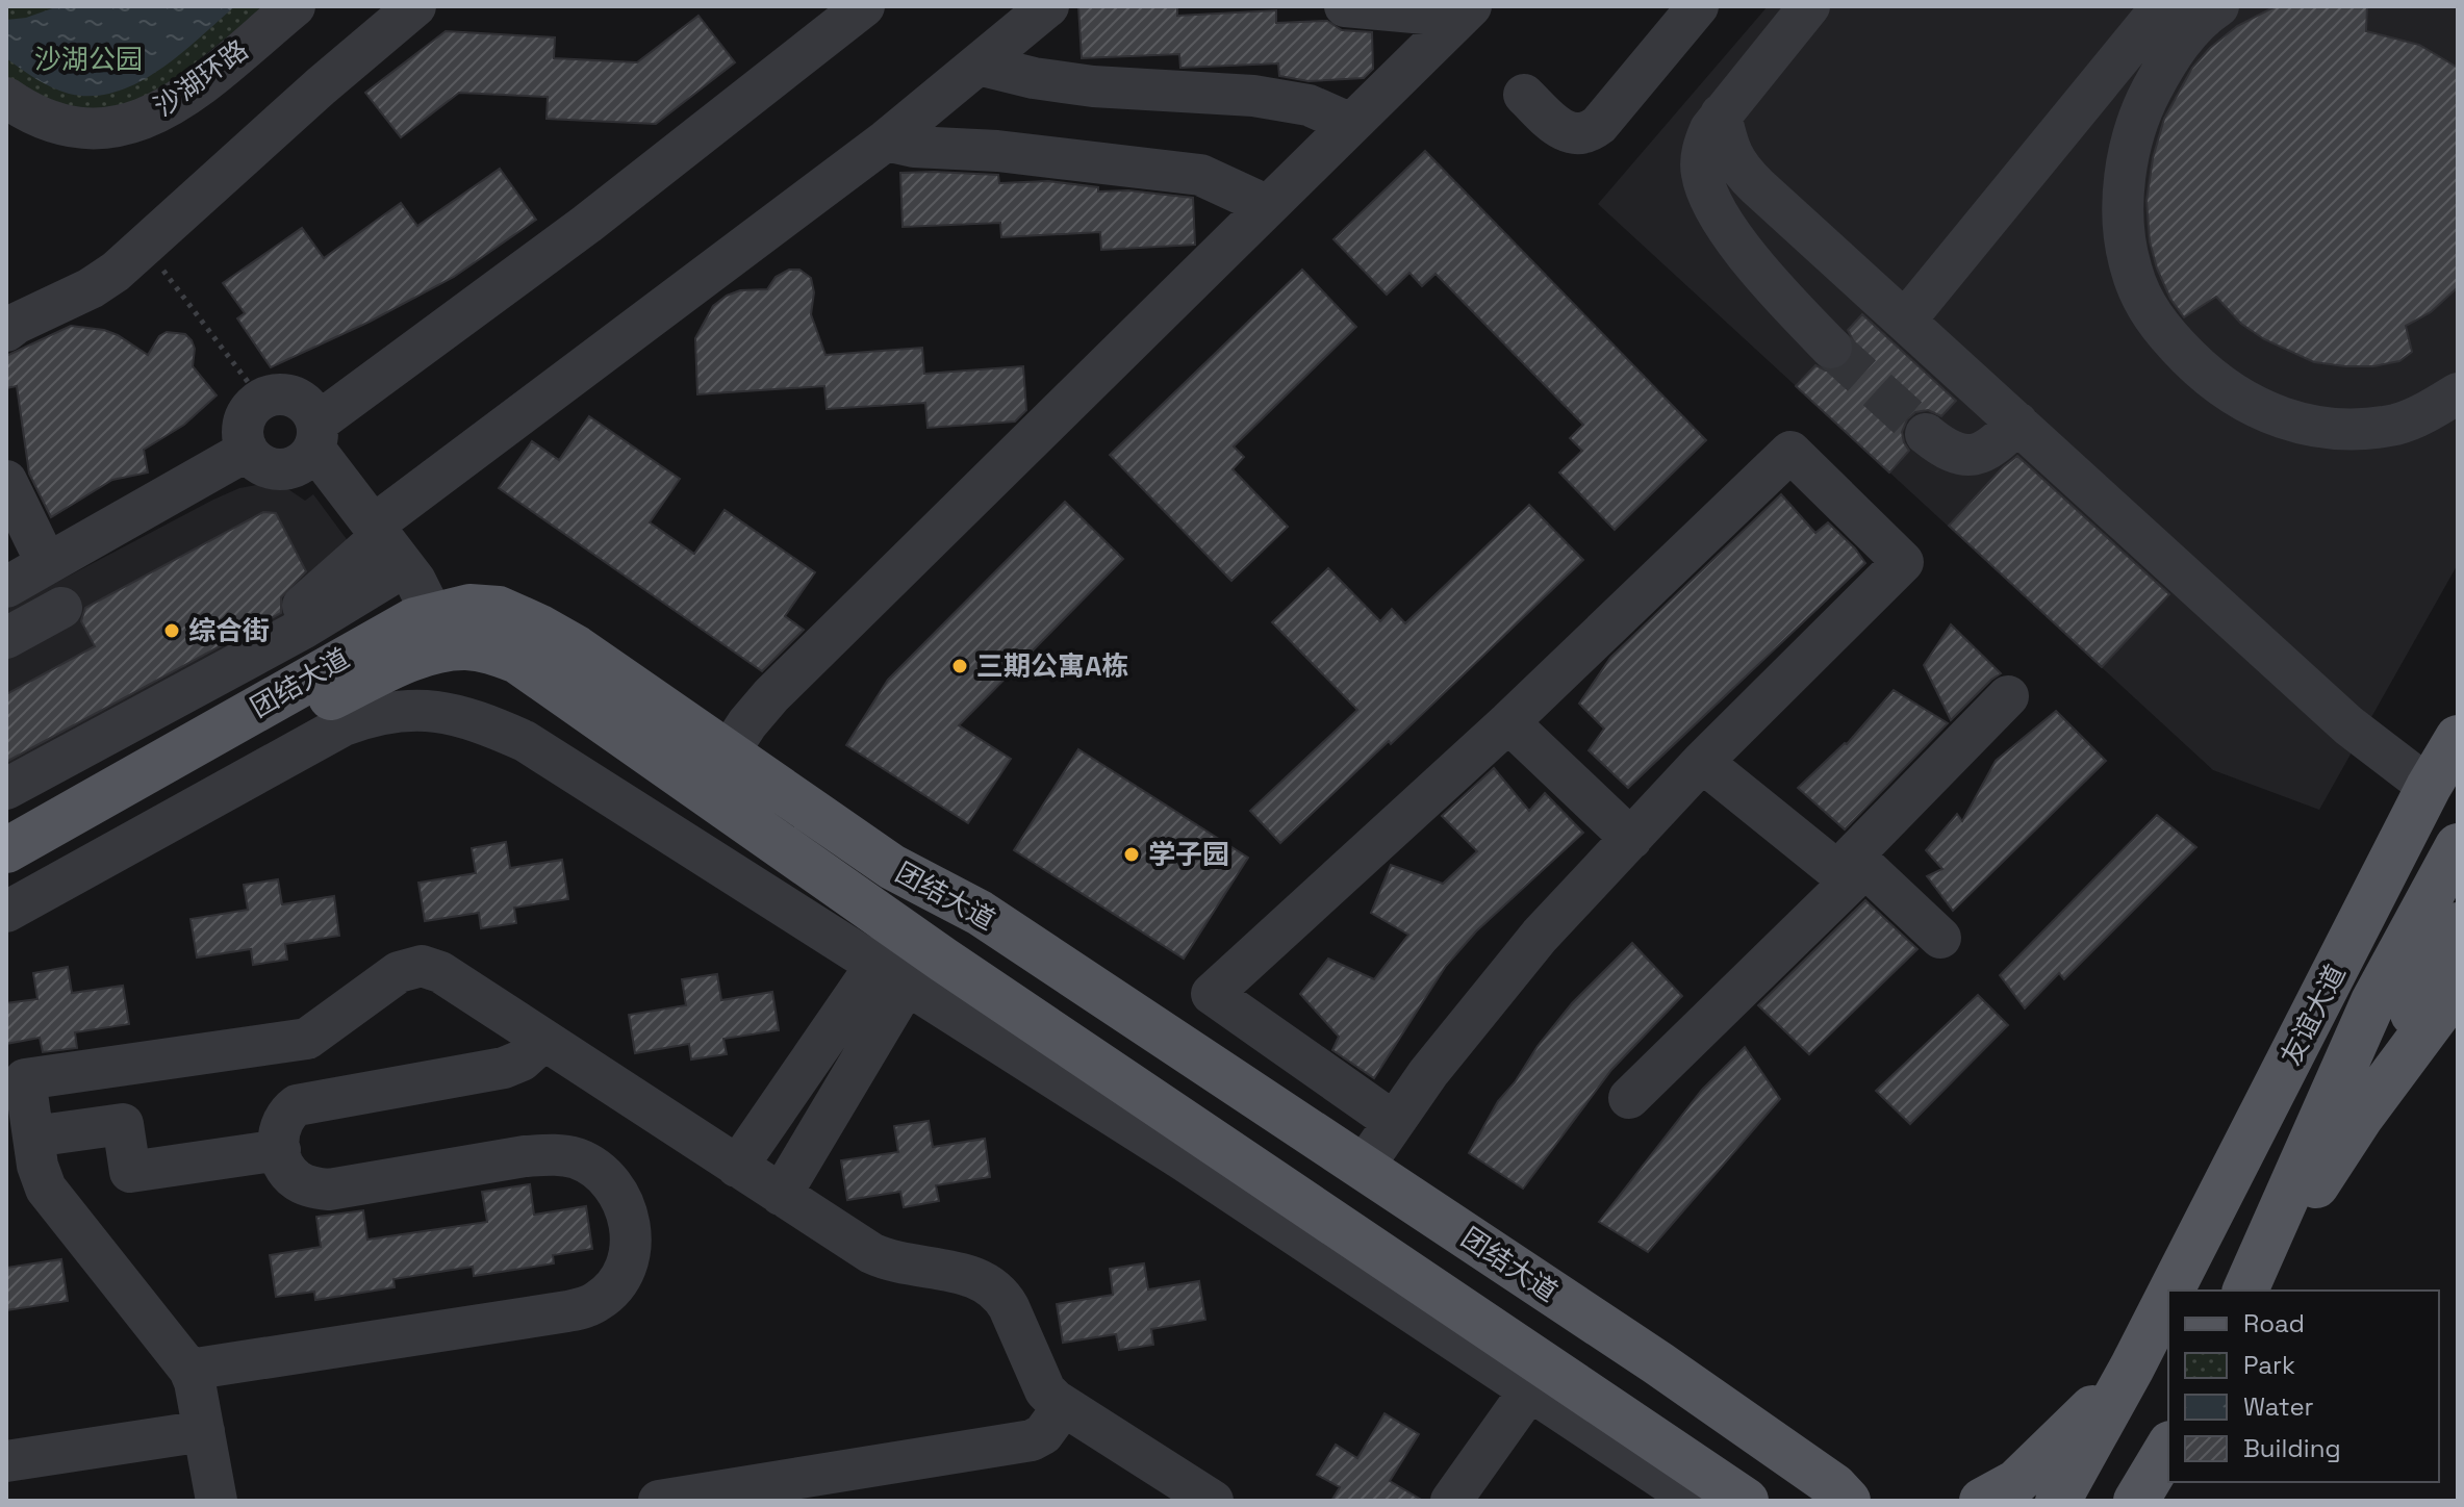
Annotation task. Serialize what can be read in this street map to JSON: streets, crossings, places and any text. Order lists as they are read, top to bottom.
{
  "streets": {
    "main road": ["团结大道", "友谊大道"],
    "street": ["沙湖环路"]
  },
  "parks": ["沙湖公园"],
  "places": ["综合街", "三期公寓A栋", "学子园"],
  "legend": [
    "Road",
    "Park",
    "Water",
    "Building"
  ]
}
